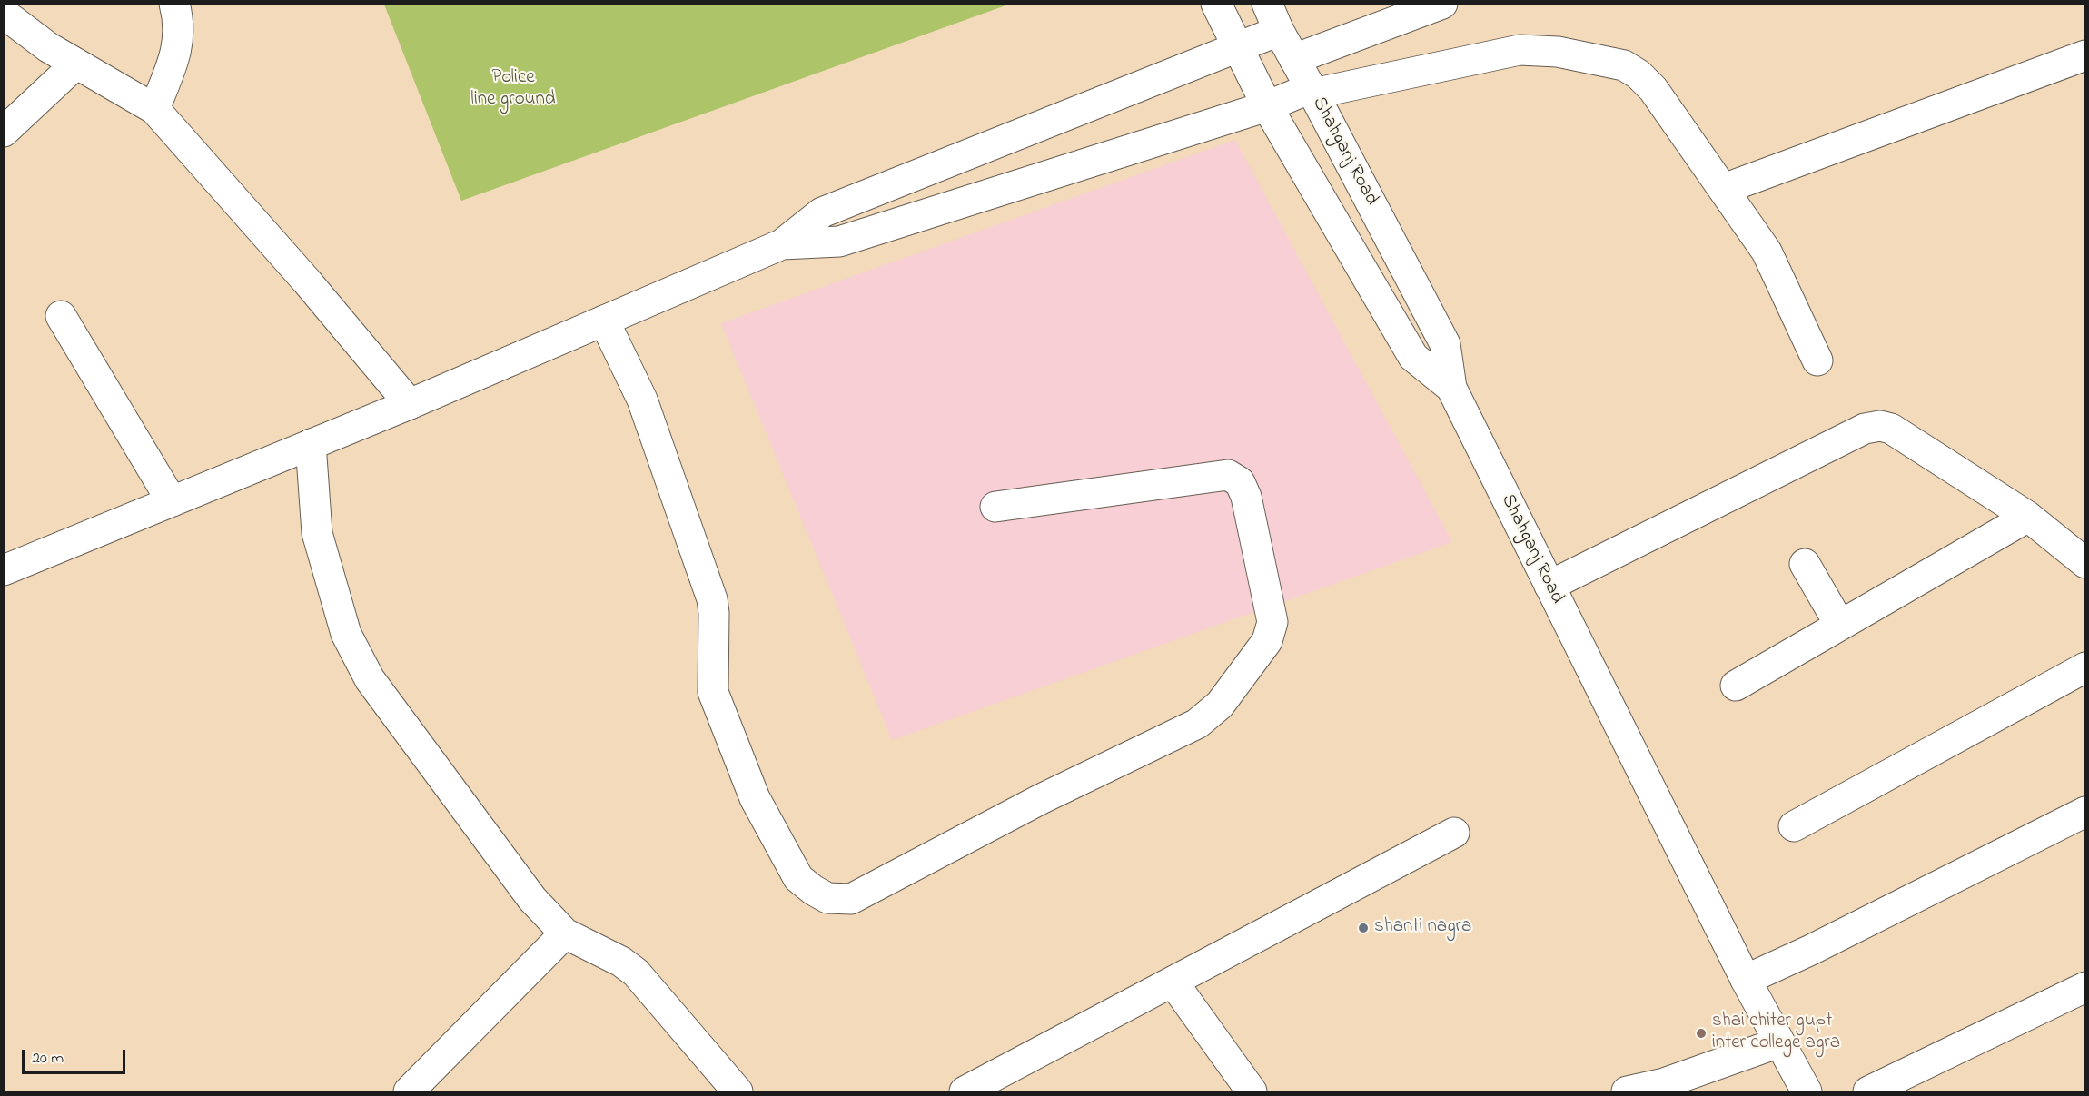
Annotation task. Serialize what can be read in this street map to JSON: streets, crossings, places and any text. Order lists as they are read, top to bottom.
{
  "streets": {
    "street": ["Shahganj Road"]
  },
  "parks": ["Police line ground"],
  "places": ["shanti nagra", "shai chiter gupt inter college agra"],
  "scale_bar": "20 m"
}
